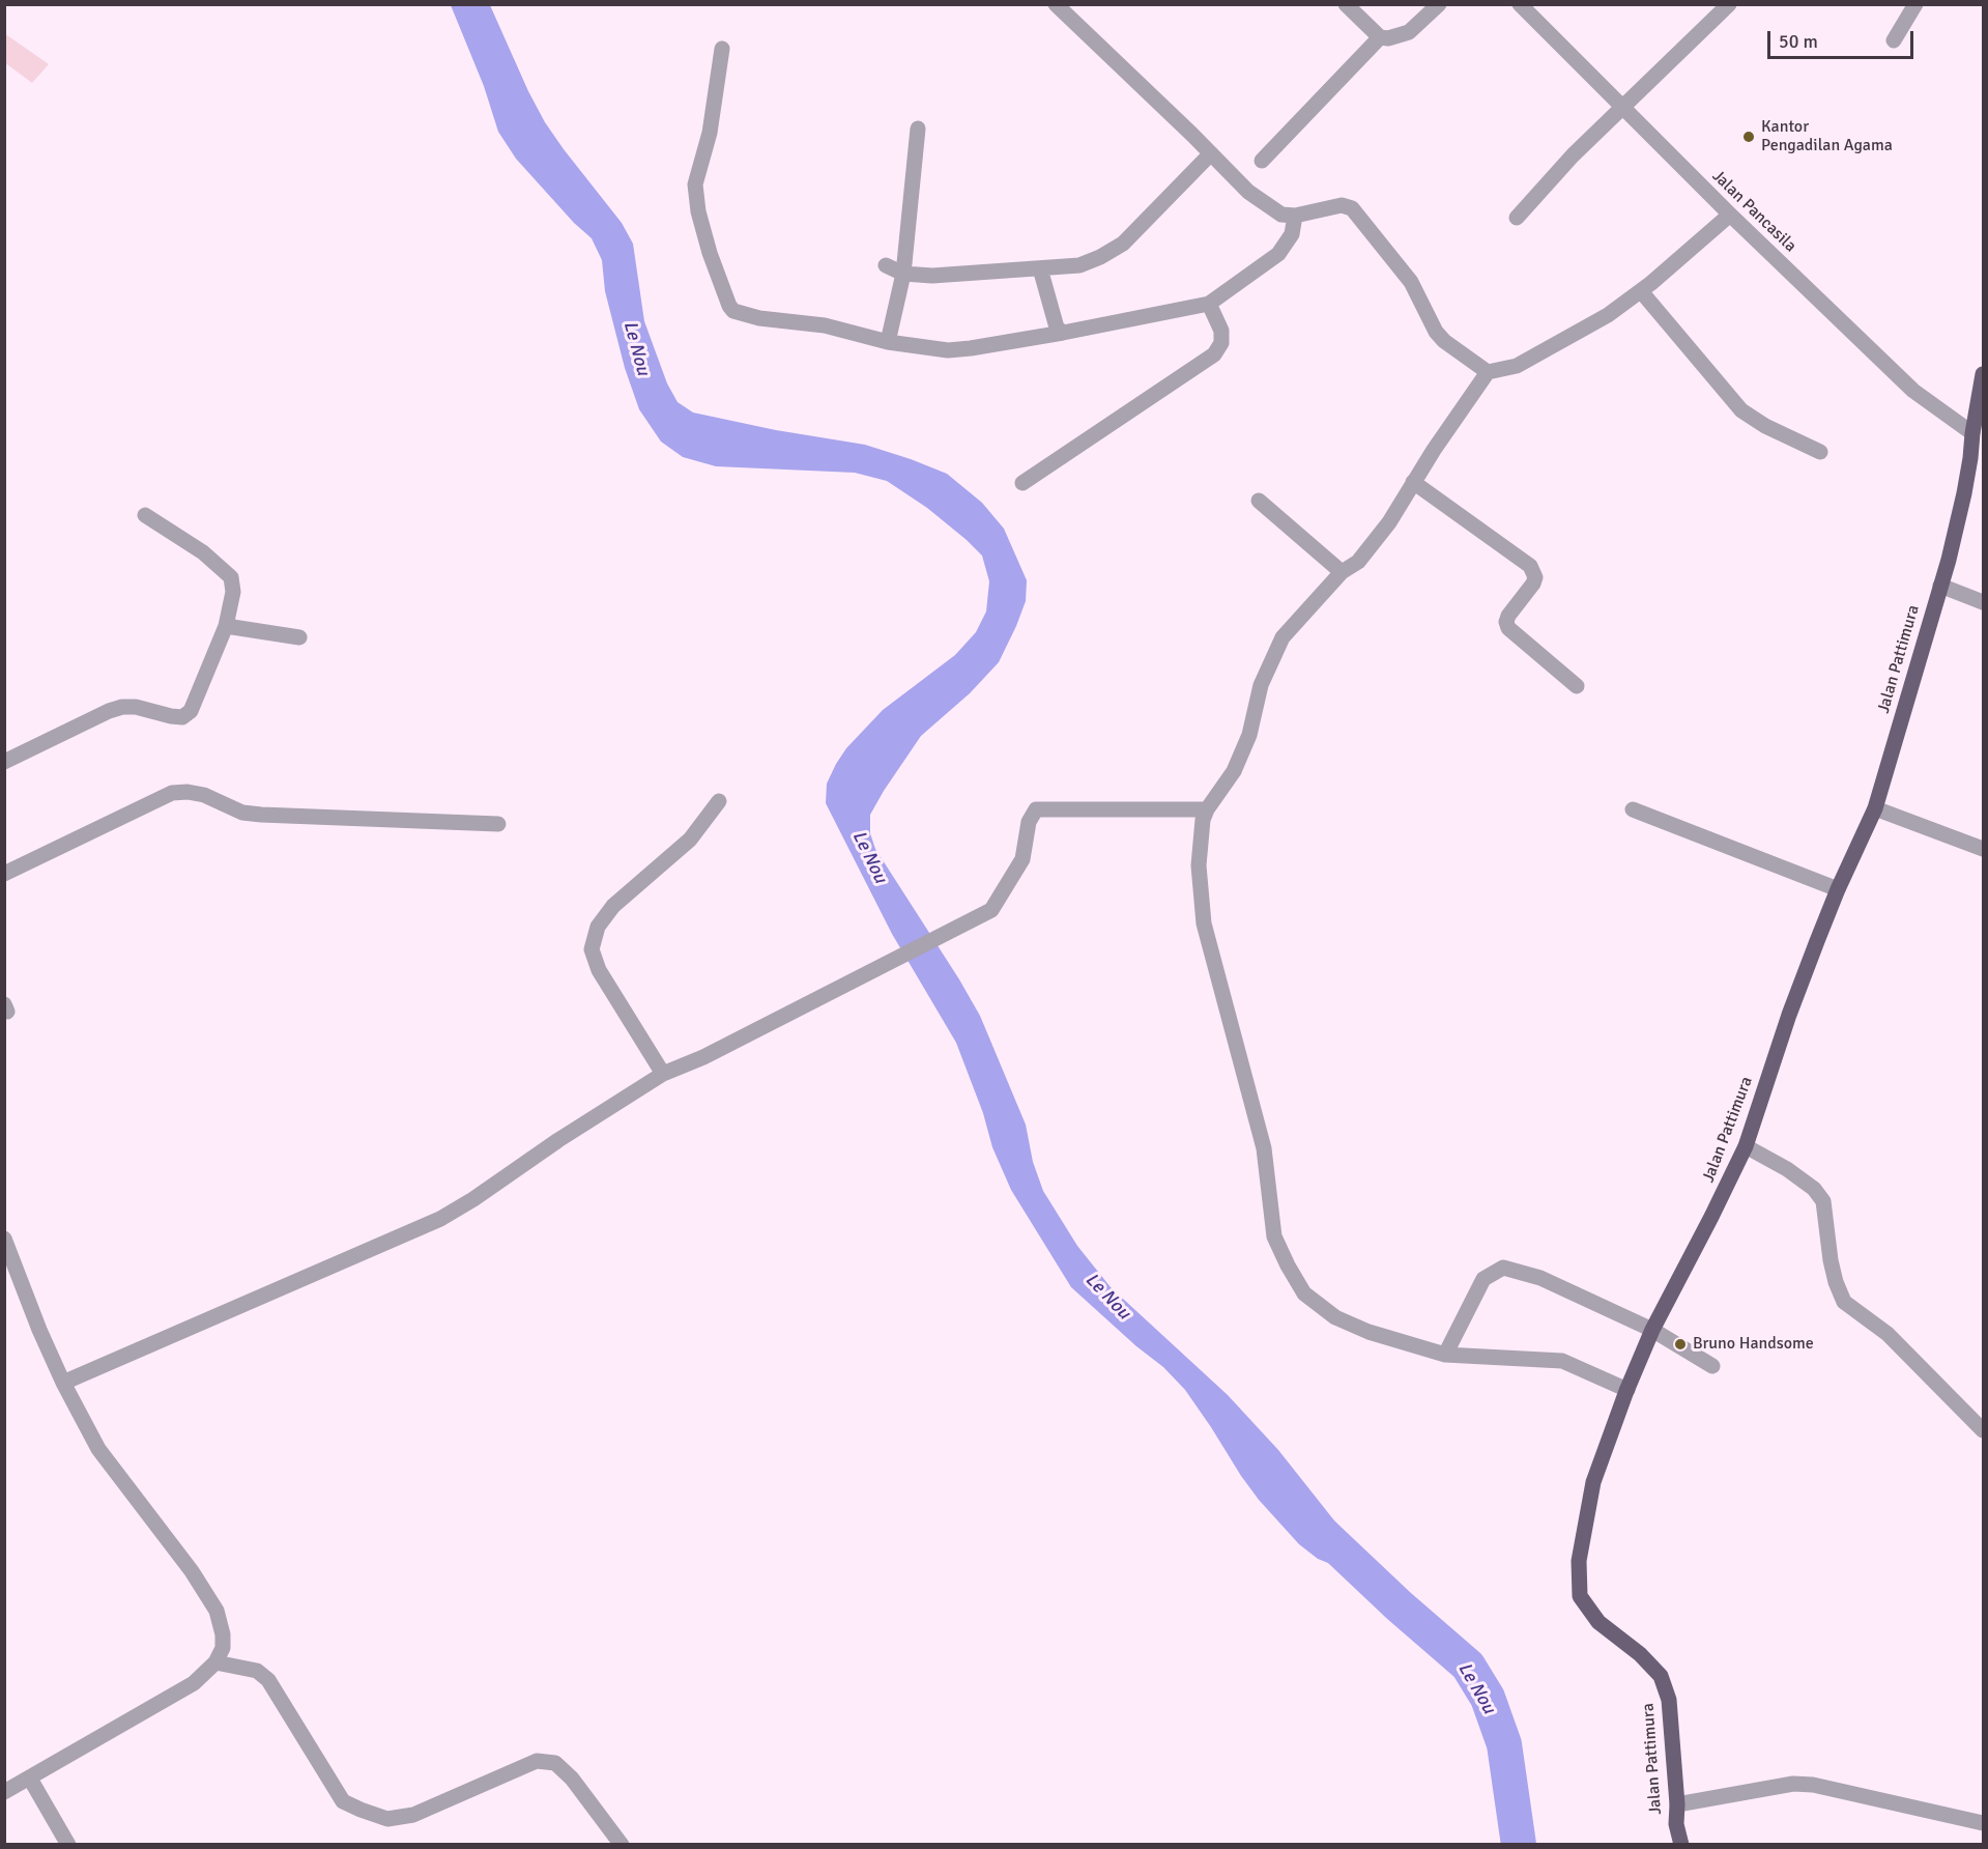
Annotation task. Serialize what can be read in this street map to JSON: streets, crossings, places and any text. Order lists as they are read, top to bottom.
{
  "streets": {
    "main road": ["Jalan Pattimura"],
    "street": ["Jalan Pancasila"]
  },
  "crossings": [
    ["Jalan Pancasila", "Jalan Pattimura"]
  ],
  "water": ["Le Nou"],
  "places": ["Kantor Pengadilan Agama", "Bruno Handsome"],
  "scale_bar": "50 m"
}
